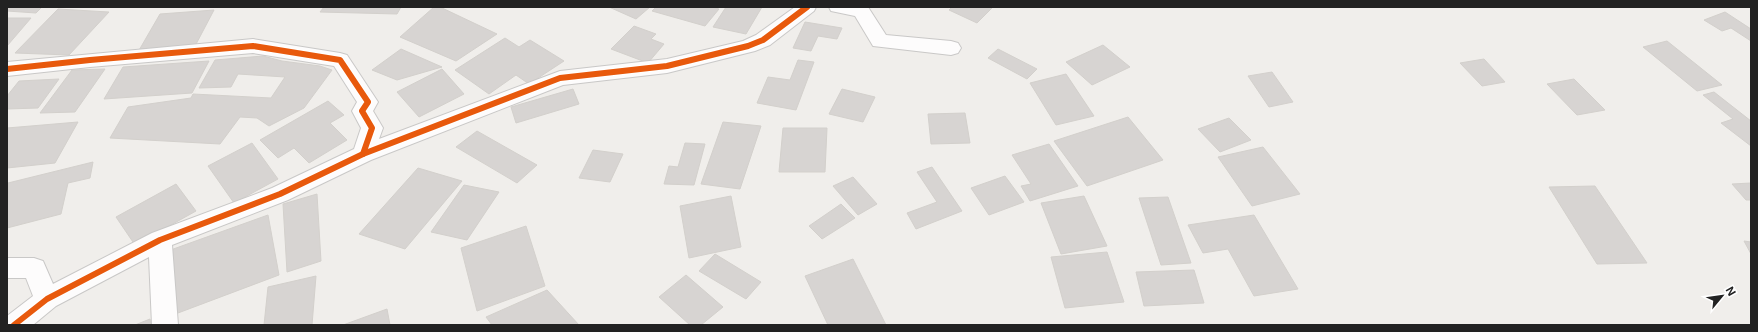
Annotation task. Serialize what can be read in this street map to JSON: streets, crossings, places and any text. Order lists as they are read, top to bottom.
{
  "north": "top right"
}
